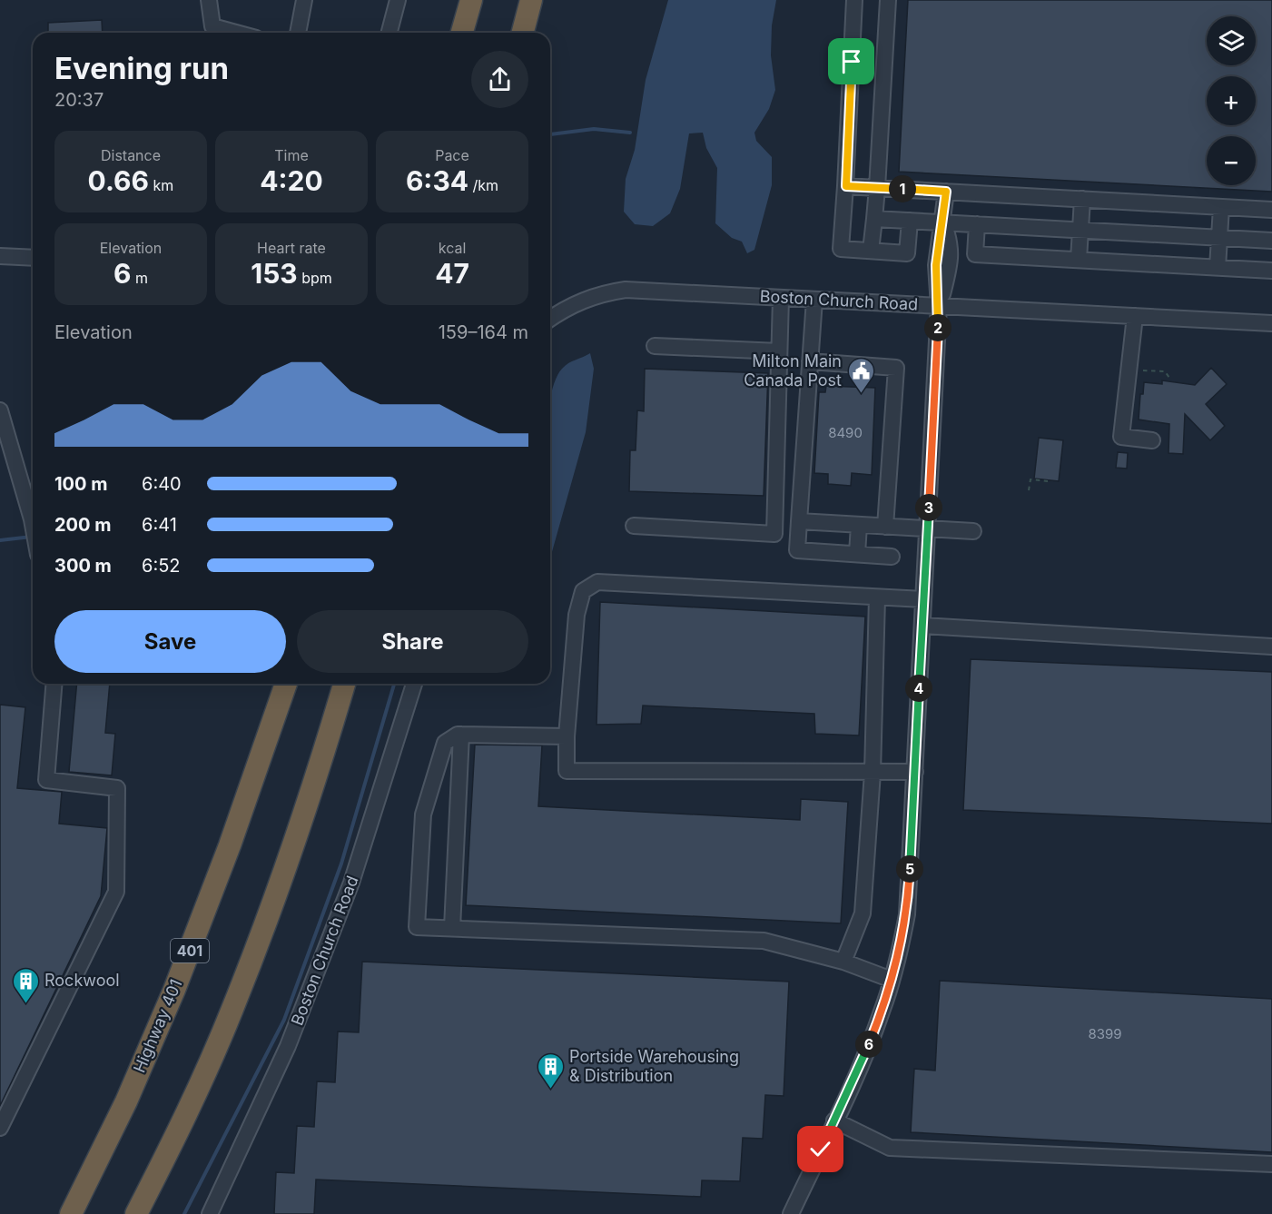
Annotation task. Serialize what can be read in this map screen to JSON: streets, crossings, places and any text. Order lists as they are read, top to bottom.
{
  "streets": {
    "highway": ["401", "Highway 401"],
    "street": ["Boston Church Road"]
  },
  "places": {
    "public building": ["Milton Main Canada Post"],
    "building": ["Rockwool", "Portside Warehousing & Distribution"]
  },
  "house_numbers": ["8490", "8399"],
  "page": {
    "map_buttons": ["+", "−"],
    "heading": ["Evening run", "20:37"],
    "stats": [
      ["Distance", "0.66 km"],
      ["Time", "4:20"],
      ["Pace", "6:34 /km"],
      ["Elevation", "6 m"],
      ["Heart rate", "153 bpm"],
      ["kcal", "47"]
    ],
    "pins": [
      "1",
      "2",
      "3",
      "4",
      "5",
      "6"
    ],
    "chart": ["Elevation", "159–164 m"],
    "list": [
      {
        "name": "100 m",
        "note": "6:40"
      },
      {
        "name": "200 m",
        "note": "6:41"
      },
      {
        "name": "300 m",
        "note": "6:52"
      }
    ],
    "buttons": ["Save", "Share"]
  }
}
